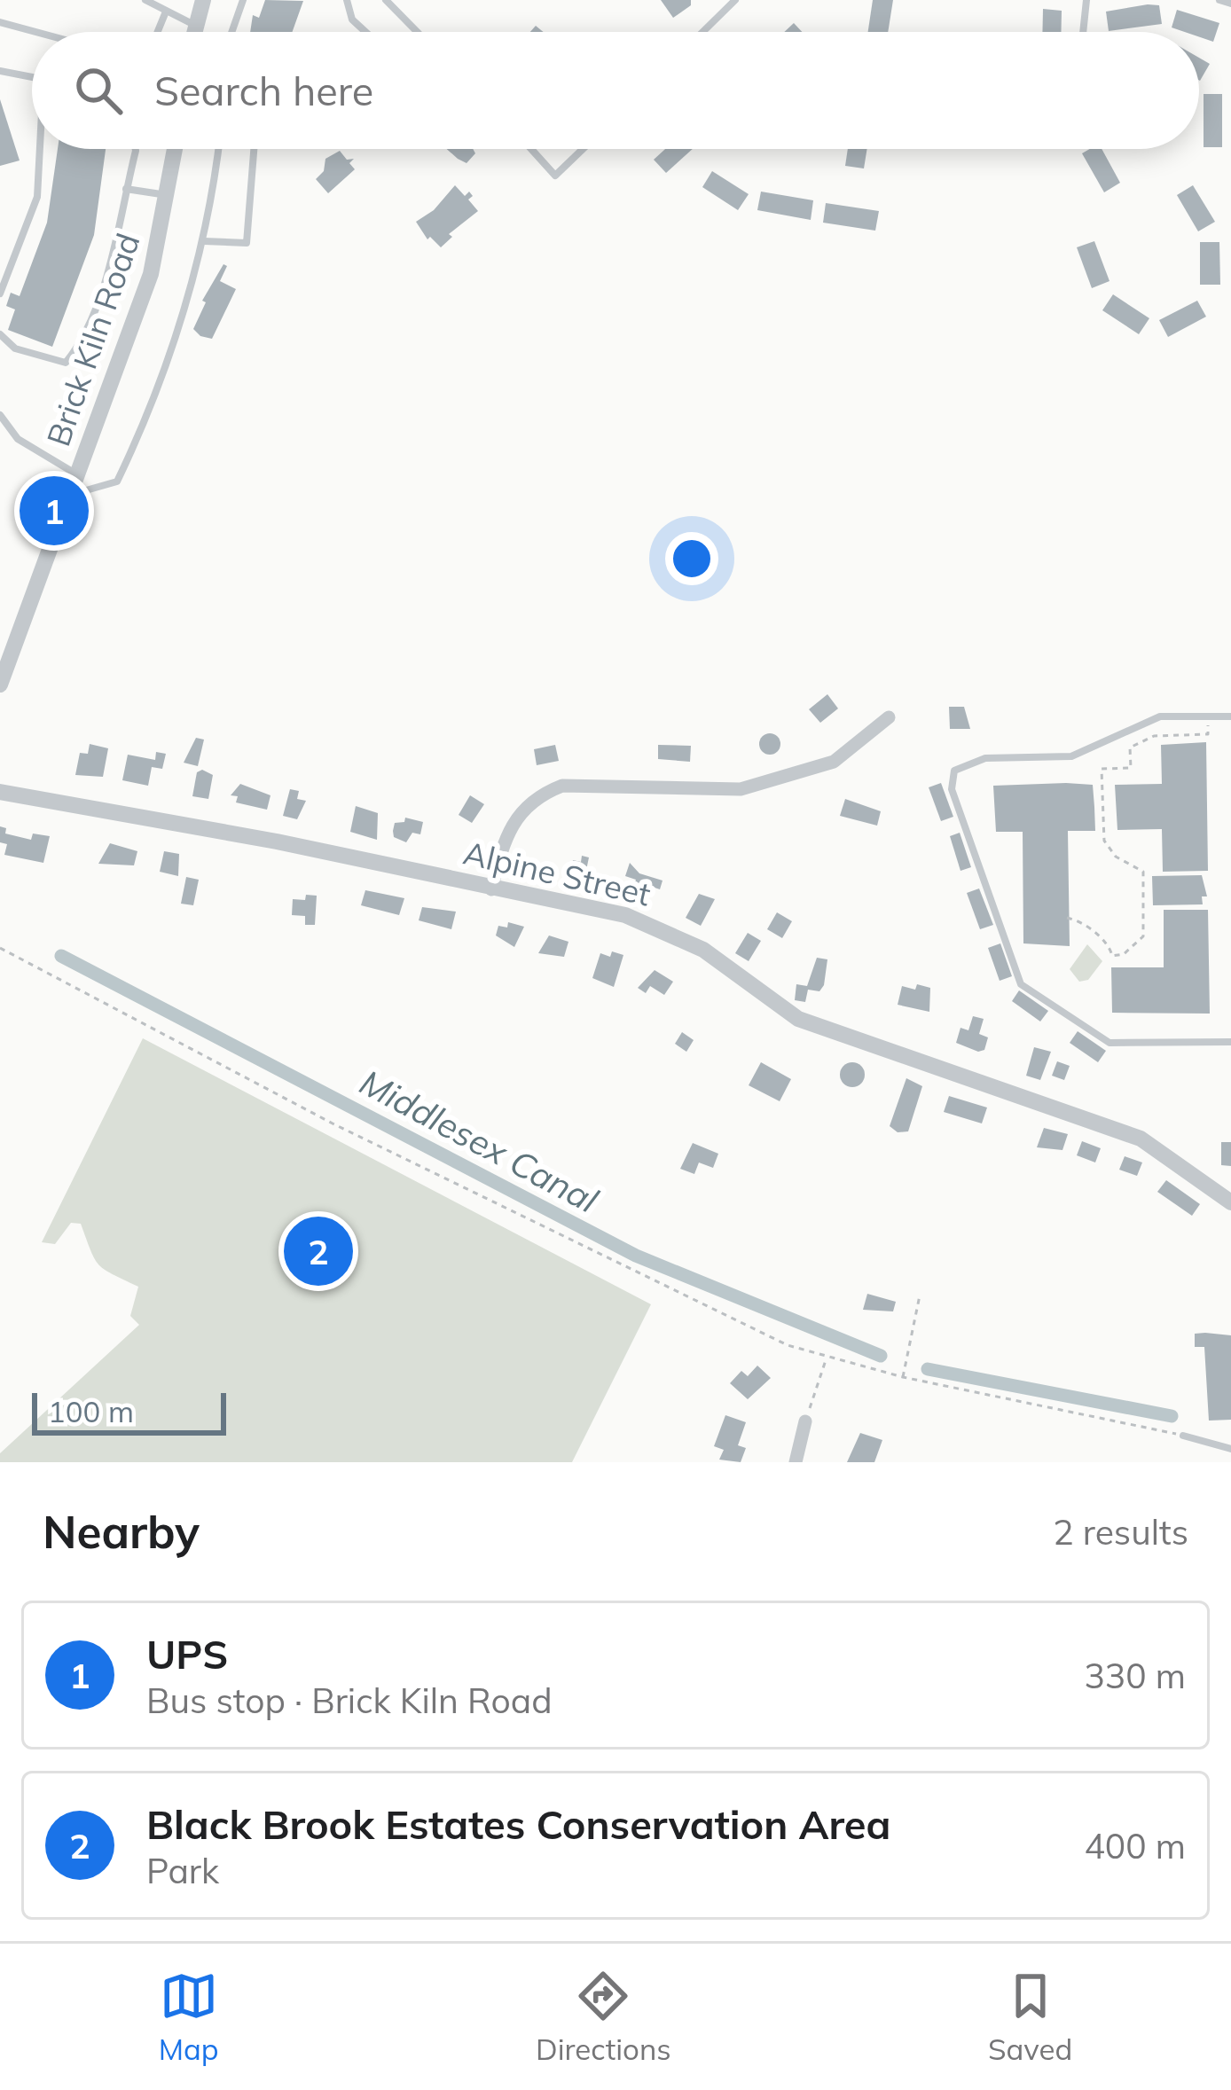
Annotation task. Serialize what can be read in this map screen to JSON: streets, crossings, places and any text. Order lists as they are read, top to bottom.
{
  "streets": {
    "street": ["Brick Kiln Road", "Alpine Street"]
  },
  "water": ["Middlesex Canal"],
  "scale_bar": "100 m",
  "page": {
    "search": "Search here",
    "pins": ["1", "2"],
    "scale": "100 m",
    "heading": ["Nearby", "2 results"],
    "list": [
      {
        "mark": "1",
        "name": "UPS",
        "note": "Bus stop · Brick Kiln Road",
        "value": "330 m"
      },
      {
        "mark": "2",
        "name": "Black Brook Estates Conservation Area",
        "note": "Park",
        "value": "400 m"
      }
    ],
    "nav": ["Map", "Directions", "Saved"]
  }
}
